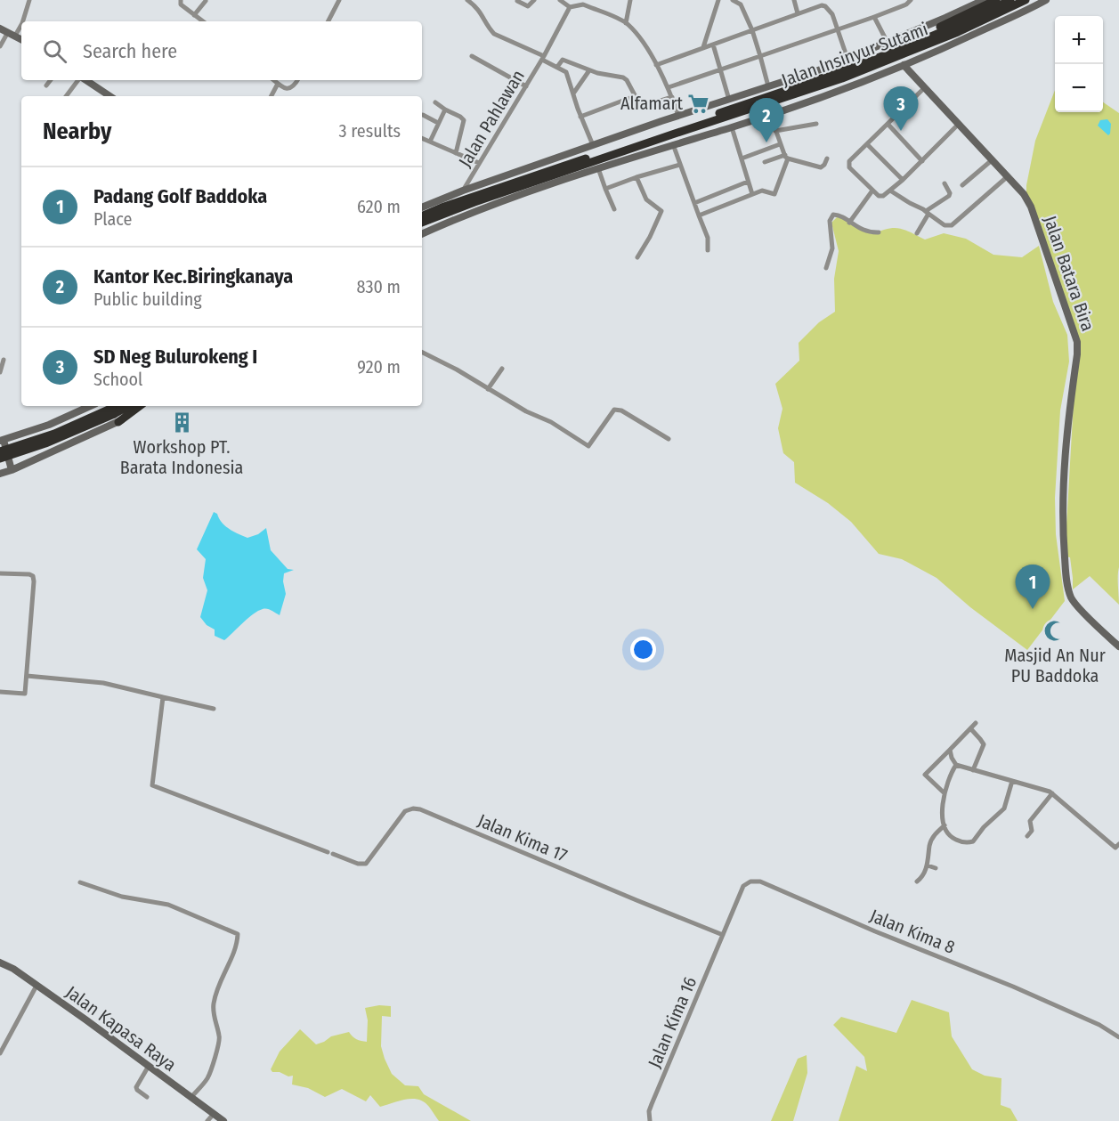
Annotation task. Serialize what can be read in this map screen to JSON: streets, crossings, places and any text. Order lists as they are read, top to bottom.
{
  "streets": {
    "highway": ["Jalan Insinyur Sutami"],
    "street": [
      "Jalan Pahlawan",
      "Jalan Batara Bira",
      "Jalan Kima 17",
      "Jalan Kima 8",
      "Jalan Kima 16",
      "Jalan Kapasa Raya"
    ]
  },
  "crossings": [
    ["Jalan Kima 17", "Jalan Kima 8"],
    ["Jalan Kima 17", "Jalan Kima 16"],
    ["Jalan Kima 8", "Jalan Kima 16"]
  ],
  "places": {
    "supermarket": ["Alfamart"],
    "building": ["Workshop PT. Barata Indonesia"],
    "mosque": ["Masjid An Nur PU Baddoka"]
  },
  "page": {
    "map_buttons": ["+", "−"],
    "search": "Search here",
    "pins": ["3", "2", "1"],
    "heading": ["Nearby", "3 results"],
    "list": [
      {
        "mark": "1",
        "name": "Padang Golf Baddoka",
        "note": "Place",
        "value": "620 m"
      },
      {
        "mark": "2",
        "name": "Kantor Kec.Biringkanaya",
        "note": "Public building",
        "value": "830 m"
      },
      {
        "mark": "3",
        "name": "SD Neg Bulurokeng I",
        "note": "School",
        "value": "920 m"
      }
    ]
  }
}
